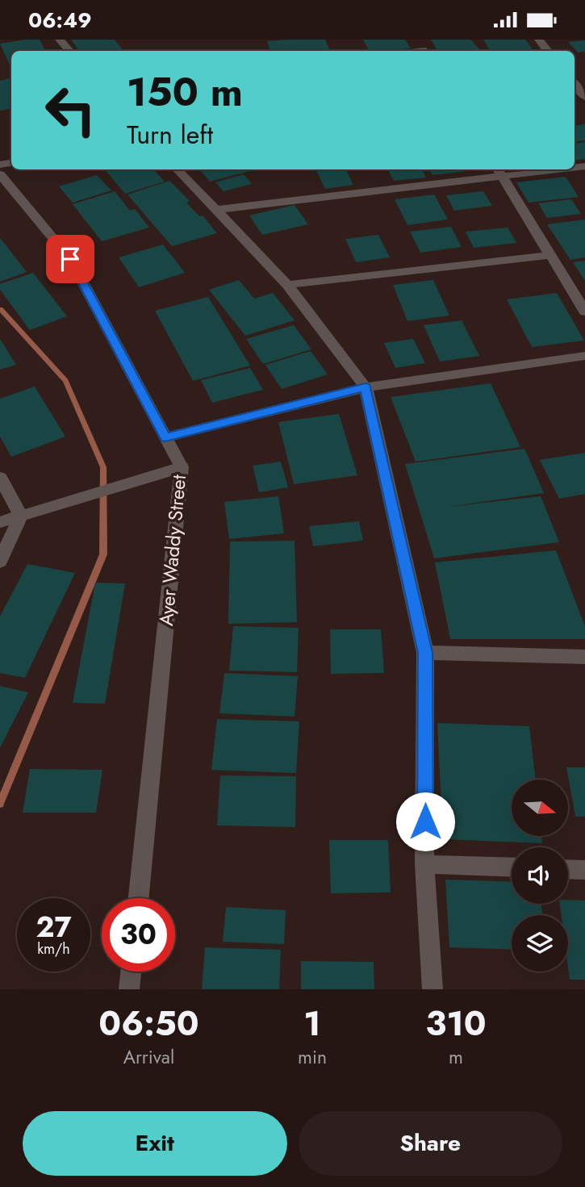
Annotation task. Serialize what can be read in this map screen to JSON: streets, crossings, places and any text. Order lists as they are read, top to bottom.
{
  "streets": {
    "street": ["Ayer Waddy Street"]
  },
  "north": "right",
  "page": {
    "status": "06:49",
    "turn": ["150 m", "Turn left"],
    "speed": "27 km/h",
    "limit": "30",
    "eta": [
      "06:50",
      "Arrival",
      "1",
      "min",
      "310",
      "m"
    ],
    "buttons": ["Exit", "Share"]
  }
}
